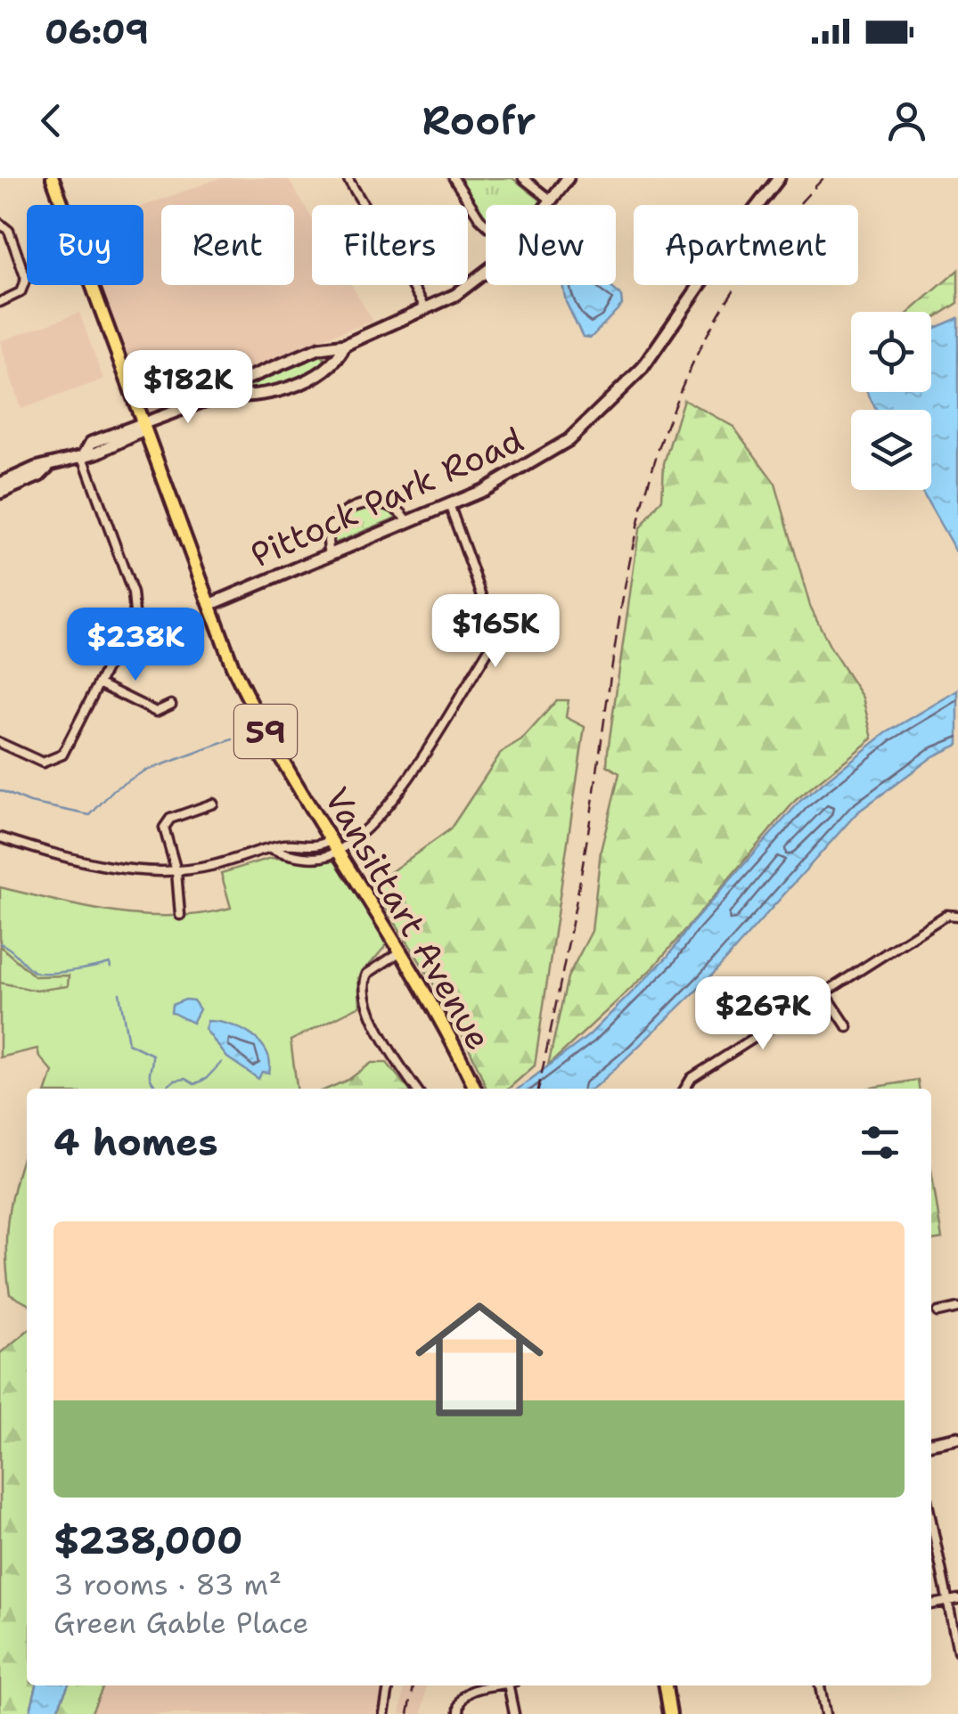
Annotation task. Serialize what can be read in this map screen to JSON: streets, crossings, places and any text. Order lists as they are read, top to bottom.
{
  "streets": {
    "main road": ["59", "Vansittart Avenue"],
    "street": ["Pittock Park Road"]
  },
  "crossings": [
    ["Pittock Park Road", "Vansittart Avenue"]
  ],
  "page": {
    "status": "06:09",
    "header": "Roofr",
    "chip": [
      "Buy",
      "Rent",
      "Filters",
      "New",
      "Apartment"
    ],
    "price": [
      "$182K",
      "$165K",
      "$238K",
      "$267K"
    ],
    "heading": "4 homes",
    "list": [
      {
        "name": "$238,000",
        "note": "3 rooms · 83 m² · Green Gable Place"
      }
    ]
  }
}
